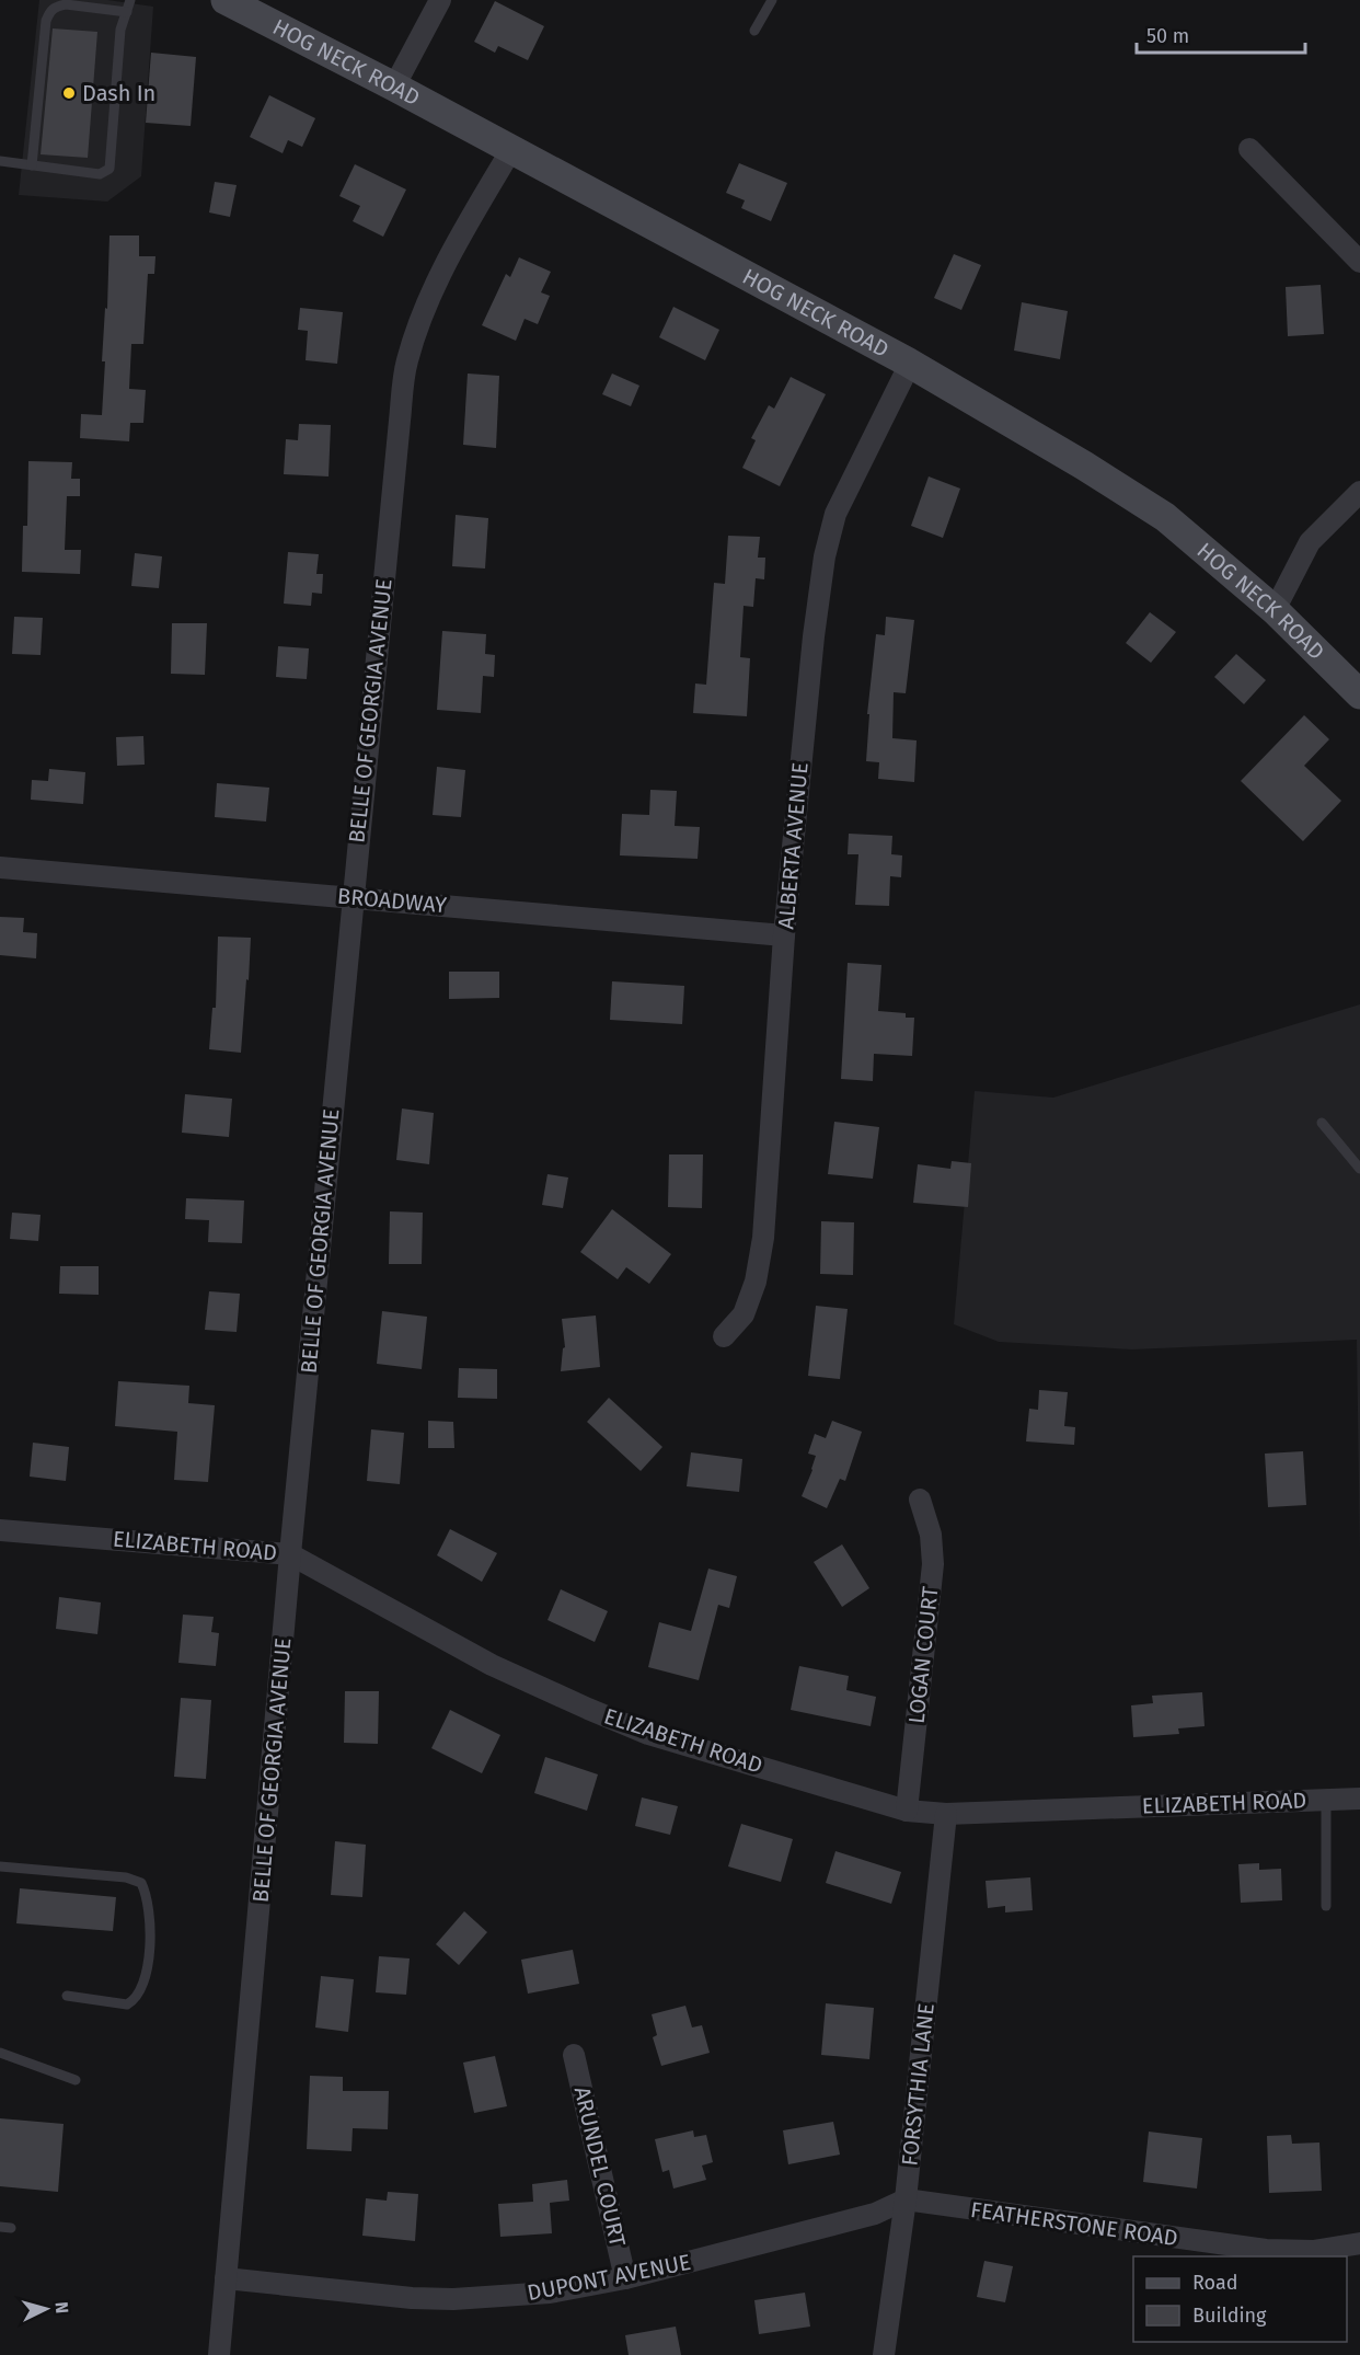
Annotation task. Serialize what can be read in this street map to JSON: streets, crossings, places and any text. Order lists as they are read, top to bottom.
{
  "streets": {
    "main road": ["HOG NECK ROAD"],
    "street": [
      "BELLE OF GEORGIA AVENUE",
      "ALBERTA AVENUE",
      "BROADWAY",
      "ELIZABETH ROAD",
      "LOGAN COURT",
      "FORSYTHIA LANE",
      "ARUNDEL COURT",
      "FEATHERSTONE ROAD",
      "DUPONT AVENUE"
    ]
  },
  "crossings": [
    ["HOG NECK ROAD", "BELLE OF GEORGIA AVENUE"],
    ["HOG NECK ROAD", "ALBERTA AVENUE"],
    ["BELLE OF GEORGIA AVENUE", "BROADWAY"],
    ["BELLE OF GEORGIA AVENUE", "ELIZABETH ROAD"],
    ["BELLE OF GEORGIA AVENUE", "DUPONT AVENUE"],
    ["ALBERTA AVENUE", "BROADWAY"],
    ["ELIZABETH ROAD", "LOGAN COURT"],
    ["ELIZABETH ROAD", "FORSYTHIA LANE"],
    ["FORSYTHIA LANE", "FEATHERSTONE ROAD"],
    ["FORSYTHIA LANE", "DUPONT AVENUE"],
    ["ARUNDEL COURT", "DUPONT AVENUE"],
    ["FEATHERSTONE ROAD", "DUPONT AVENUE"]
  ],
  "places": ["Dash In"],
  "legend": ["Road", "Building"],
  "scale_bar": "50 m",
  "north": "right"
}
